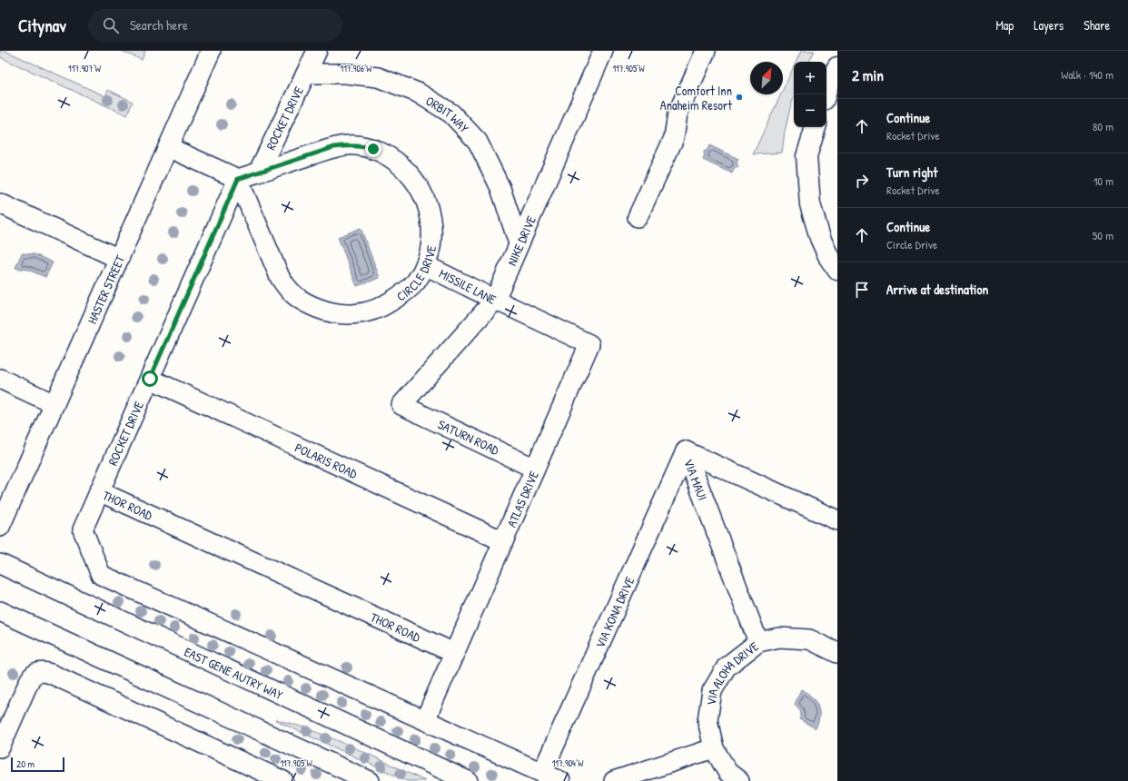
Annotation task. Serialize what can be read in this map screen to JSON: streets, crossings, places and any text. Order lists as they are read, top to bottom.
{
  "streets": {
    "street": [
      "ORBIT WAY",
      "ROCKET DRIVE",
      "NIKE DRIVE",
      "CIRCLE DRIVE",
      "MISSILE LANE",
      "HASTER STREET",
      "SATURN ROAD",
      "POLARIS ROAD",
      "VIA MAUI",
      "ATLAS DRIVE",
      "THOR ROAD",
      "VIA KONA DRIVE",
      "EAST GENE AUTRY WAY",
      "VIA ALOHA DRIVE"
    ]
  },
  "crossings": [
    ["ORBIT WAY", "ROCKET DRIVE"],
    ["ORBIT WAY", "NIKE DRIVE"],
    ["ROCKET DRIVE", "CIRCLE DRIVE"],
    ["ROCKET DRIVE", "POLARIS ROAD"],
    ["ROCKET DRIVE", "THOR ROAD"],
    ["NIKE DRIVE", "MISSILE LANE"],
    ["NIKE DRIVE", "SATURN ROAD"],
    ["CIRCLE DRIVE", "MISSILE LANE"],
    ["MISSILE LANE", "ATLAS DRIVE"],
    ["SATURN ROAD", "ATLAS DRIVE"],
    ["POLARIS ROAD", "ATLAS DRIVE"],
    ["VIA MAUI", "VIA KONA DRIVE"],
    ["VIA MAUI", "VIA ALOHA DRIVE"],
    ["ATLAS DRIVE", "THOR ROAD"],
    ["THOR ROAD", "VIA KONA DRIVE"]
  ],
  "places": ["Comfort Inn Anaheim Resort"],
  "scale_bar": "20 m",
  "north": "top right",
  "page": {
    "header": "Citynav",
    "search": "Search here",
    "nav": ["Map", "Layers", "Share"],
    "heading": ["2 min", "Walk · 140 m"],
    "map_buttons": ["+", "−"],
    "list": [
      ["Continue", "Rocket Drive", "80 m"],
      ["Turn right", "Rocket Drive", "10 m"],
      ["Continue", "Circle Drive", "50 m"],
      "Arrive at destination"
    ],
    "scale": "20 m"
  },
  "coordinates": [
    "117.907°W",
    "117.906°W",
    "117.905°W",
    "117.904°W"
  ]
}
